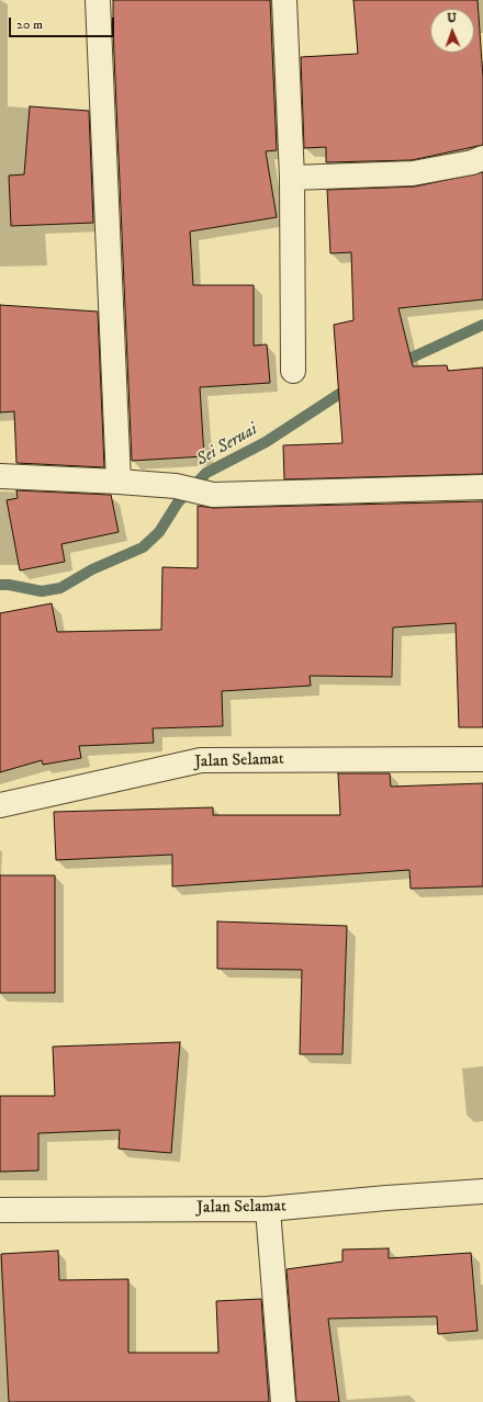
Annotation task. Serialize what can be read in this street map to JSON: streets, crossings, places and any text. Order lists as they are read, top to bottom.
{
  "streets": {
    "street": ["Jalan Selamat"]
  },
  "water": ["Sei Seruai"],
  "scale_bar": "20 m",
  "north": "top"
}
